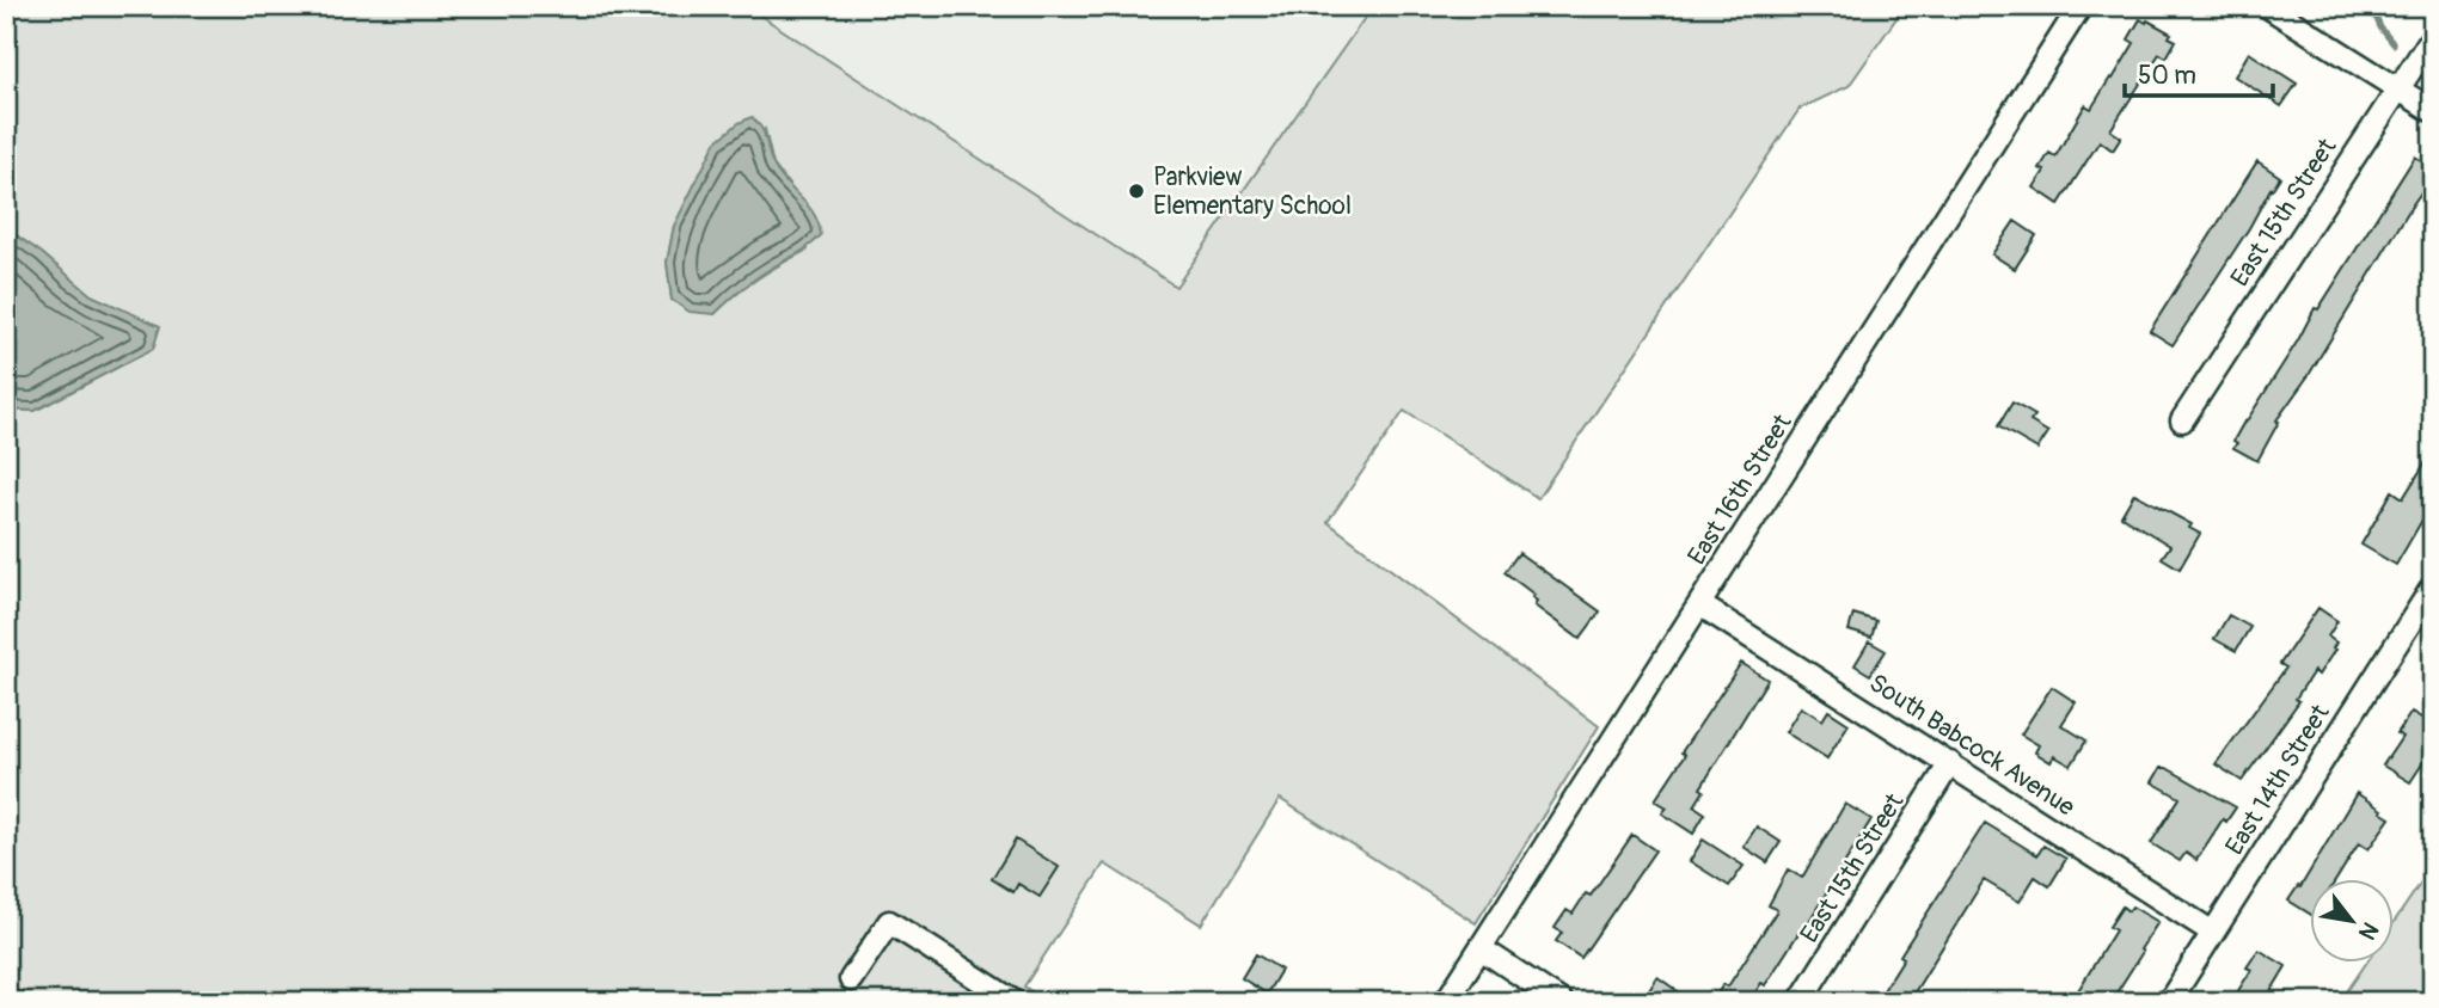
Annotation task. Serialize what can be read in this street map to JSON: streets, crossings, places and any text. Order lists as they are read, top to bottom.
{
  "streets": {
    "street": [
      "East 15th Street",
      "East 16th Street",
      "South Babcock Avenue",
      "East 14th Street"
    ]
  },
  "crossings": [
    ["East 15th Street", "South Babcock Avenue"],
    ["East 16th Street", "South Babcock Avenue"],
    ["South Babcock Avenue", "East 14th Street"]
  ],
  "places": ["Parkview Elementary School"],
  "scale_bar": "50 m",
  "north": "bottom right"
}
